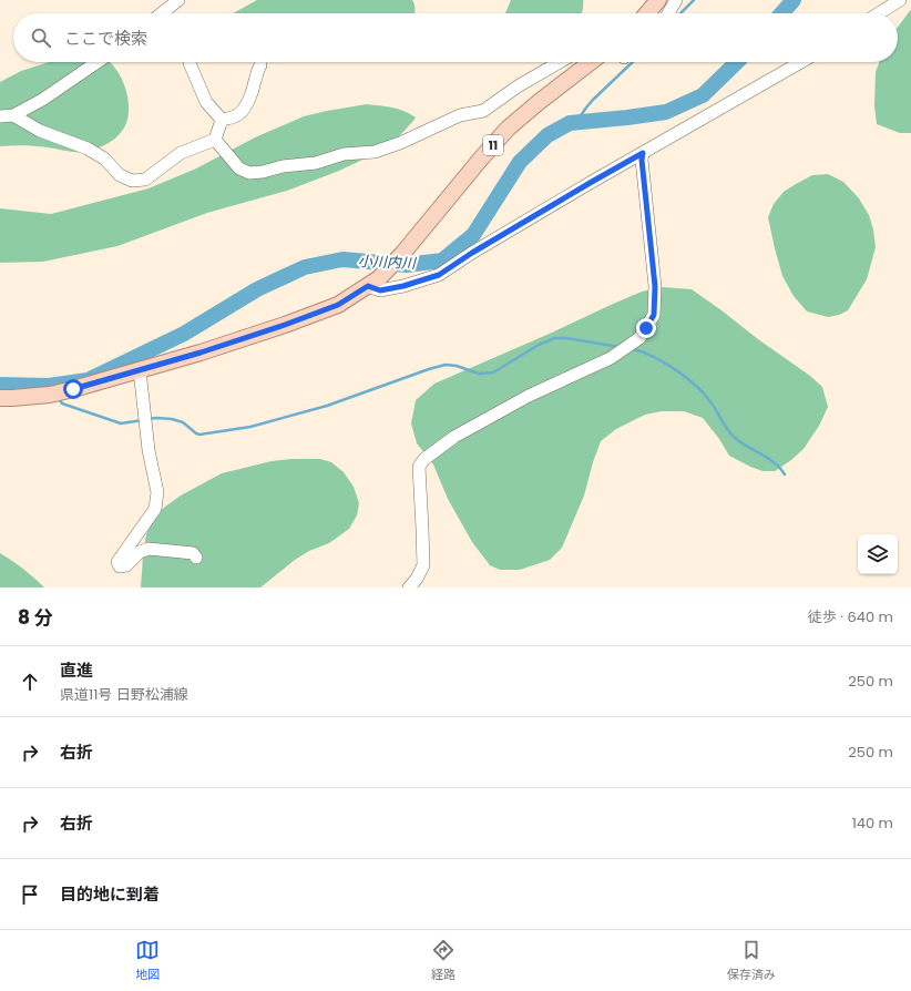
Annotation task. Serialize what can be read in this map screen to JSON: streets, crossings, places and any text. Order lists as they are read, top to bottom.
{
  "streets": {
    "main road": ["11"]
  },
  "water": ["小川内川"],
  "page": {
    "search": "ここで検索",
    "heading": ["8 分", "徒歩 · 640 m"],
    "list": [
      ["直進", "県道11号 日野松浦線", "250 m"],
      ["右折", "250 m"],
      ["右折", "140 m"],
      "目的地に到着"
    ],
    "nav": ["地図", "経路", "保存済み"]
  }
}
